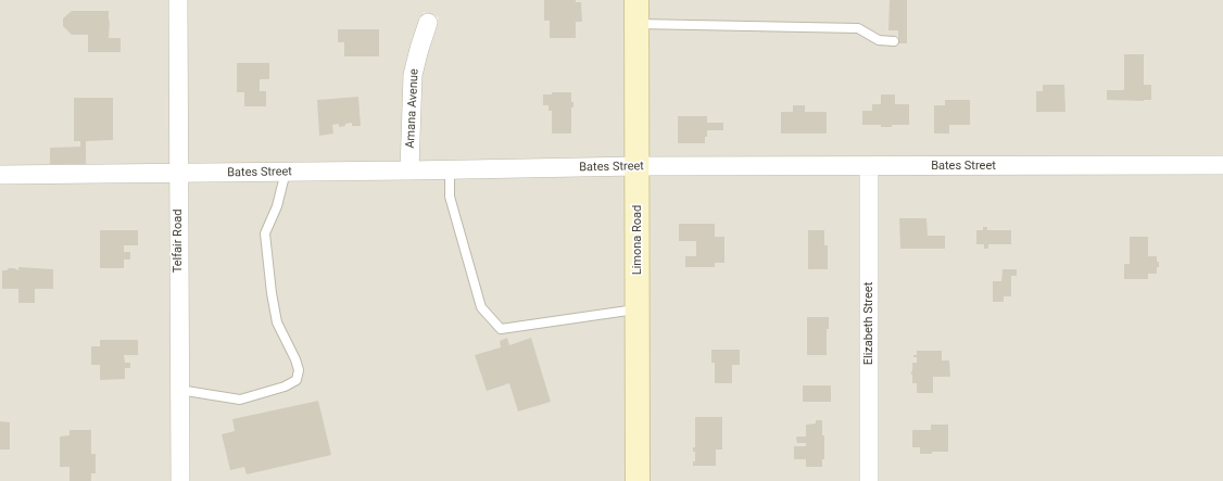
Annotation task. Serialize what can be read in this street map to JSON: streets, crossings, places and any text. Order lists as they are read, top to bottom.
{
  "streets": {
    "street": [
      "Amana Avenue",
      "Bates Street",
      "Limona Road",
      "Telfair Road",
      "Elizabeth Street"
    ]
  },
  "crossings": [
    ["Amana Avenue", "Bates Street"],
    ["Bates Street", "Limona Road"],
    ["Bates Street", "Telfair Road"],
    ["Bates Street", "Elizabeth Street"]
  ]
}
